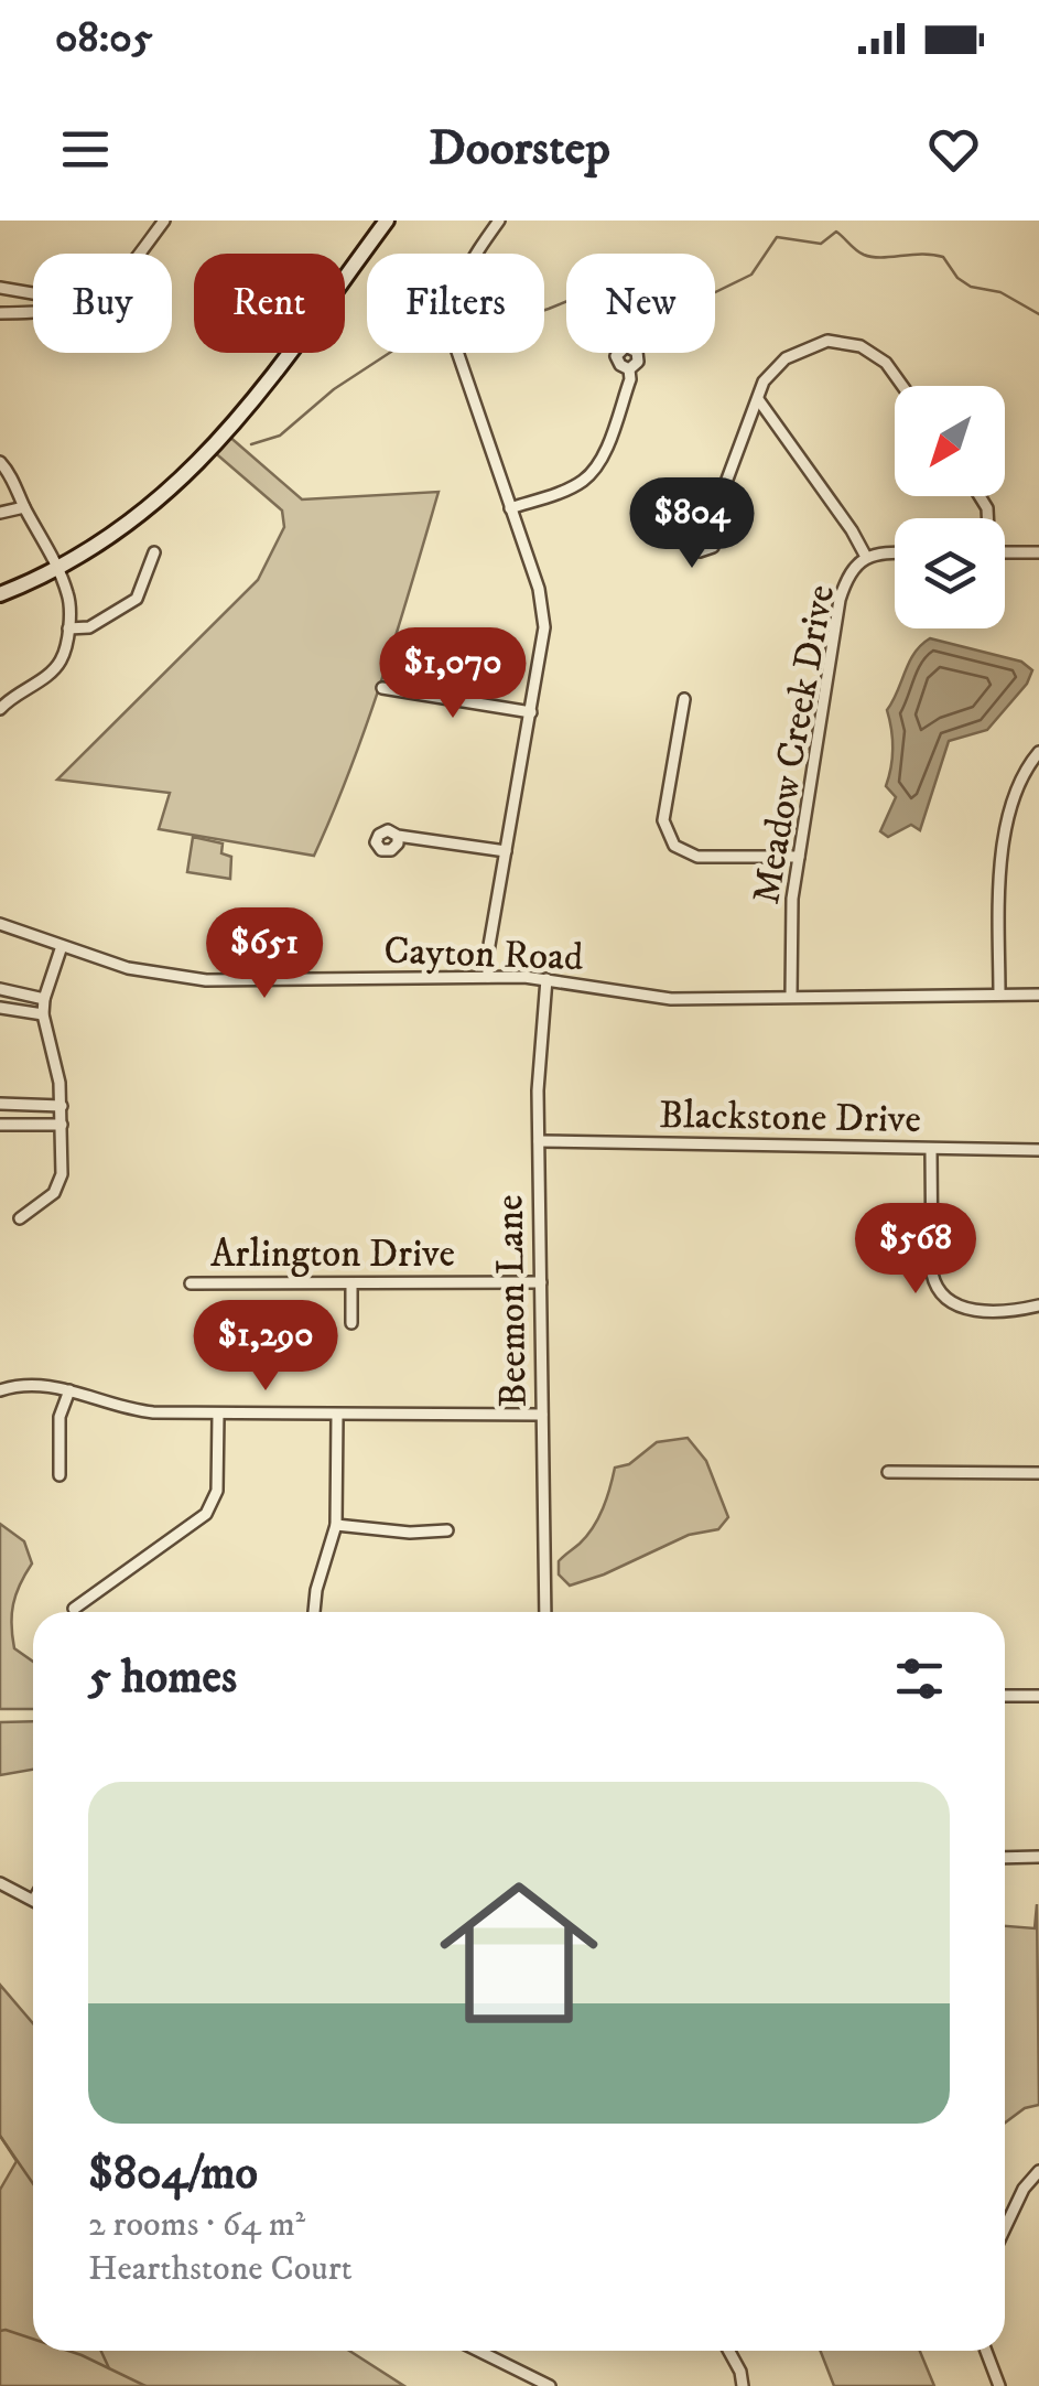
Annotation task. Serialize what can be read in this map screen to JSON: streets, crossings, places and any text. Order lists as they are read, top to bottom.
{
  "streets": {
    "street": [
      "Meadow Creek Drive",
      "Cayton Road",
      "Blackstone Drive",
      "Arlington Drive",
      "Beemon Lane"
    ]
  },
  "crossings": [
    ["Meadow Creek Drive", "Cayton Road"],
    ["Cayton Road", "Beemon Lane"],
    ["Blackstone Drive", "Beemon Lane"],
    ["Arlington Drive", "Beemon Lane"]
  ],
  "north": "bottom left",
  "page": {
    "status": "08:05",
    "header": "Doorstep",
    "chip": [
      "Buy",
      "Rent",
      "Filters",
      "New"
    ],
    "price": [
      "$804",
      "$1,070",
      "$651",
      "$568",
      "$1,290"
    ],
    "heading": "5 homes",
    "list": [
      {
        "name": "$804/mo",
        "note": "2 rooms · 64 m² · Hearthstone Court"
      }
    ]
  }
}
